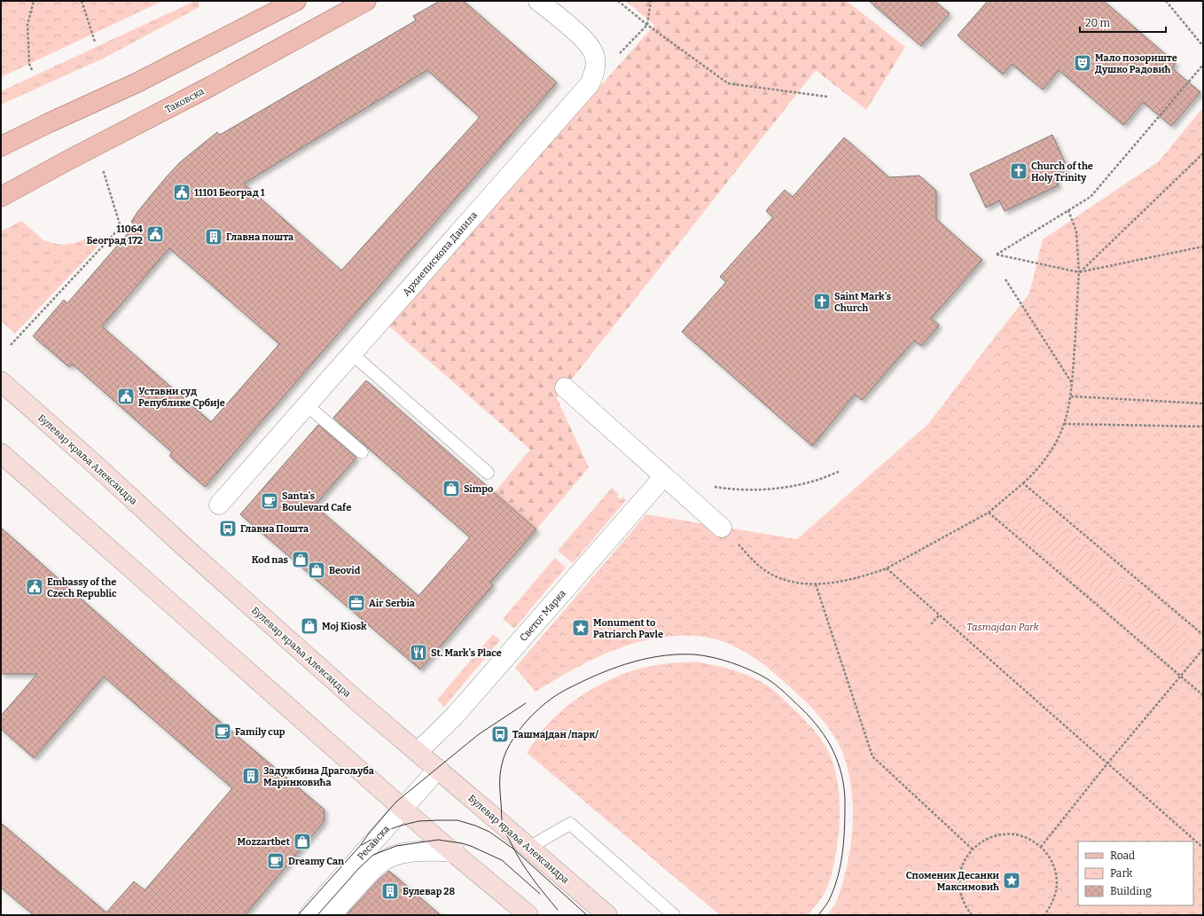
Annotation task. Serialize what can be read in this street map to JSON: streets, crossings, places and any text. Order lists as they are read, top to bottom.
{
  "streets": {
    "main road": ["Таковска", "Булевар краља Александра"],
    "street": ["Архиепископа Данила", "Светог Марка", "Ресавска"]
  },
  "crossings": [
    ["Булевар краља Александра", "Светог Марка"],
    ["Булевар краља Александра", "Ресавска"]
  ],
  "parks": ["Tasmajdan Park"],
  "places": {
    "theatre": ["Мало позориште Душко Радовић"],
    "church": ["Church of the Holy Trinity", "Saint Mark's Church"],
    "public building": [
      "11101 Београд 1",
      "11064 Београд 172",
      "Уставни суд Републике Србије",
      "Embassy of the Czech Republic"
    ],
    "building": ["Главна пошта", "Задужбина Драгољуба Маринковића", "Булевар 28"],
    "shop": [
      "Simpo",
      "Kod nas",
      "Beovid",
      "Moj Kiosk",
      "Mozzartbet"
    ],
    "cafe": ["Santa's Boulevard Cafe", "Family cup", "Dreamy Can"],
    "bus stop": ["Главна Пошта", "Ташмајдан /парк/"],
    "office": ["Air Serbia"],
    "place": ["Monument to Patriarch Pavle", "Споменик Десанки Максимовић"],
    "restaurant": ["St. Mark's Place"]
  },
  "legend": ["Road", "Park", "Building"],
  "scale_bar": "20 m"
}
